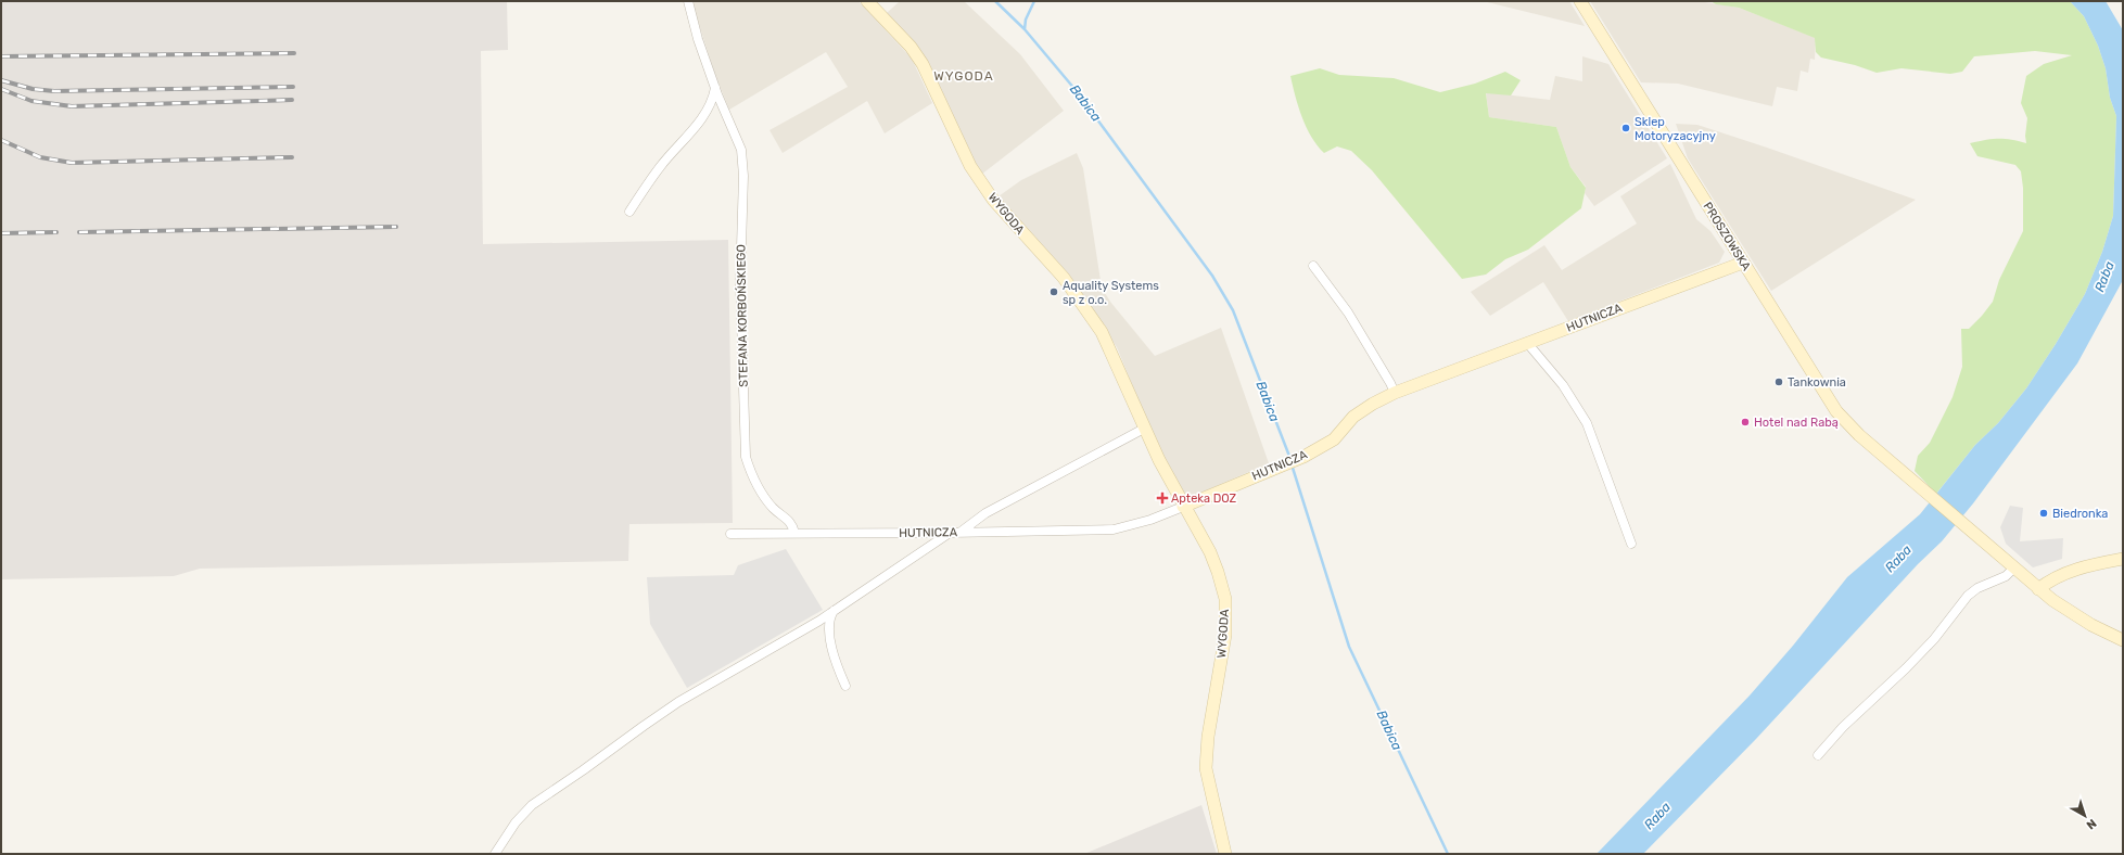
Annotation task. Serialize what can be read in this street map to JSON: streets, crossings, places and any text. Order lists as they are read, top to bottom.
{
  "streets": {
    "street": [
      "WYGODA",
      "PROSZOWSKA",
      "STEFANA KORBOŃSKIEGO",
      "HUTNICZA"
    ]
  },
  "crossings": [
    ["WYGODA", "HUTNICZA"],
    ["PROSZOWSKA", "HUTNICZA"],
    ["STEFANA KORBOŃSKIEGO", "HUTNICZA"]
  ],
  "districts": ["WYGODA"],
  "water": ["Babica", "Raba"],
  "places": {
    "other": [
      "Sklep Motoryzacyjny",
      "Aquality Systems sp z o.o.",
      "Tankownia",
      "Hotel nad Rabą",
      "Biedronka"
    ],
    "health": ["Apteka DOZ"]
  },
  "north": "bottom right"
}
